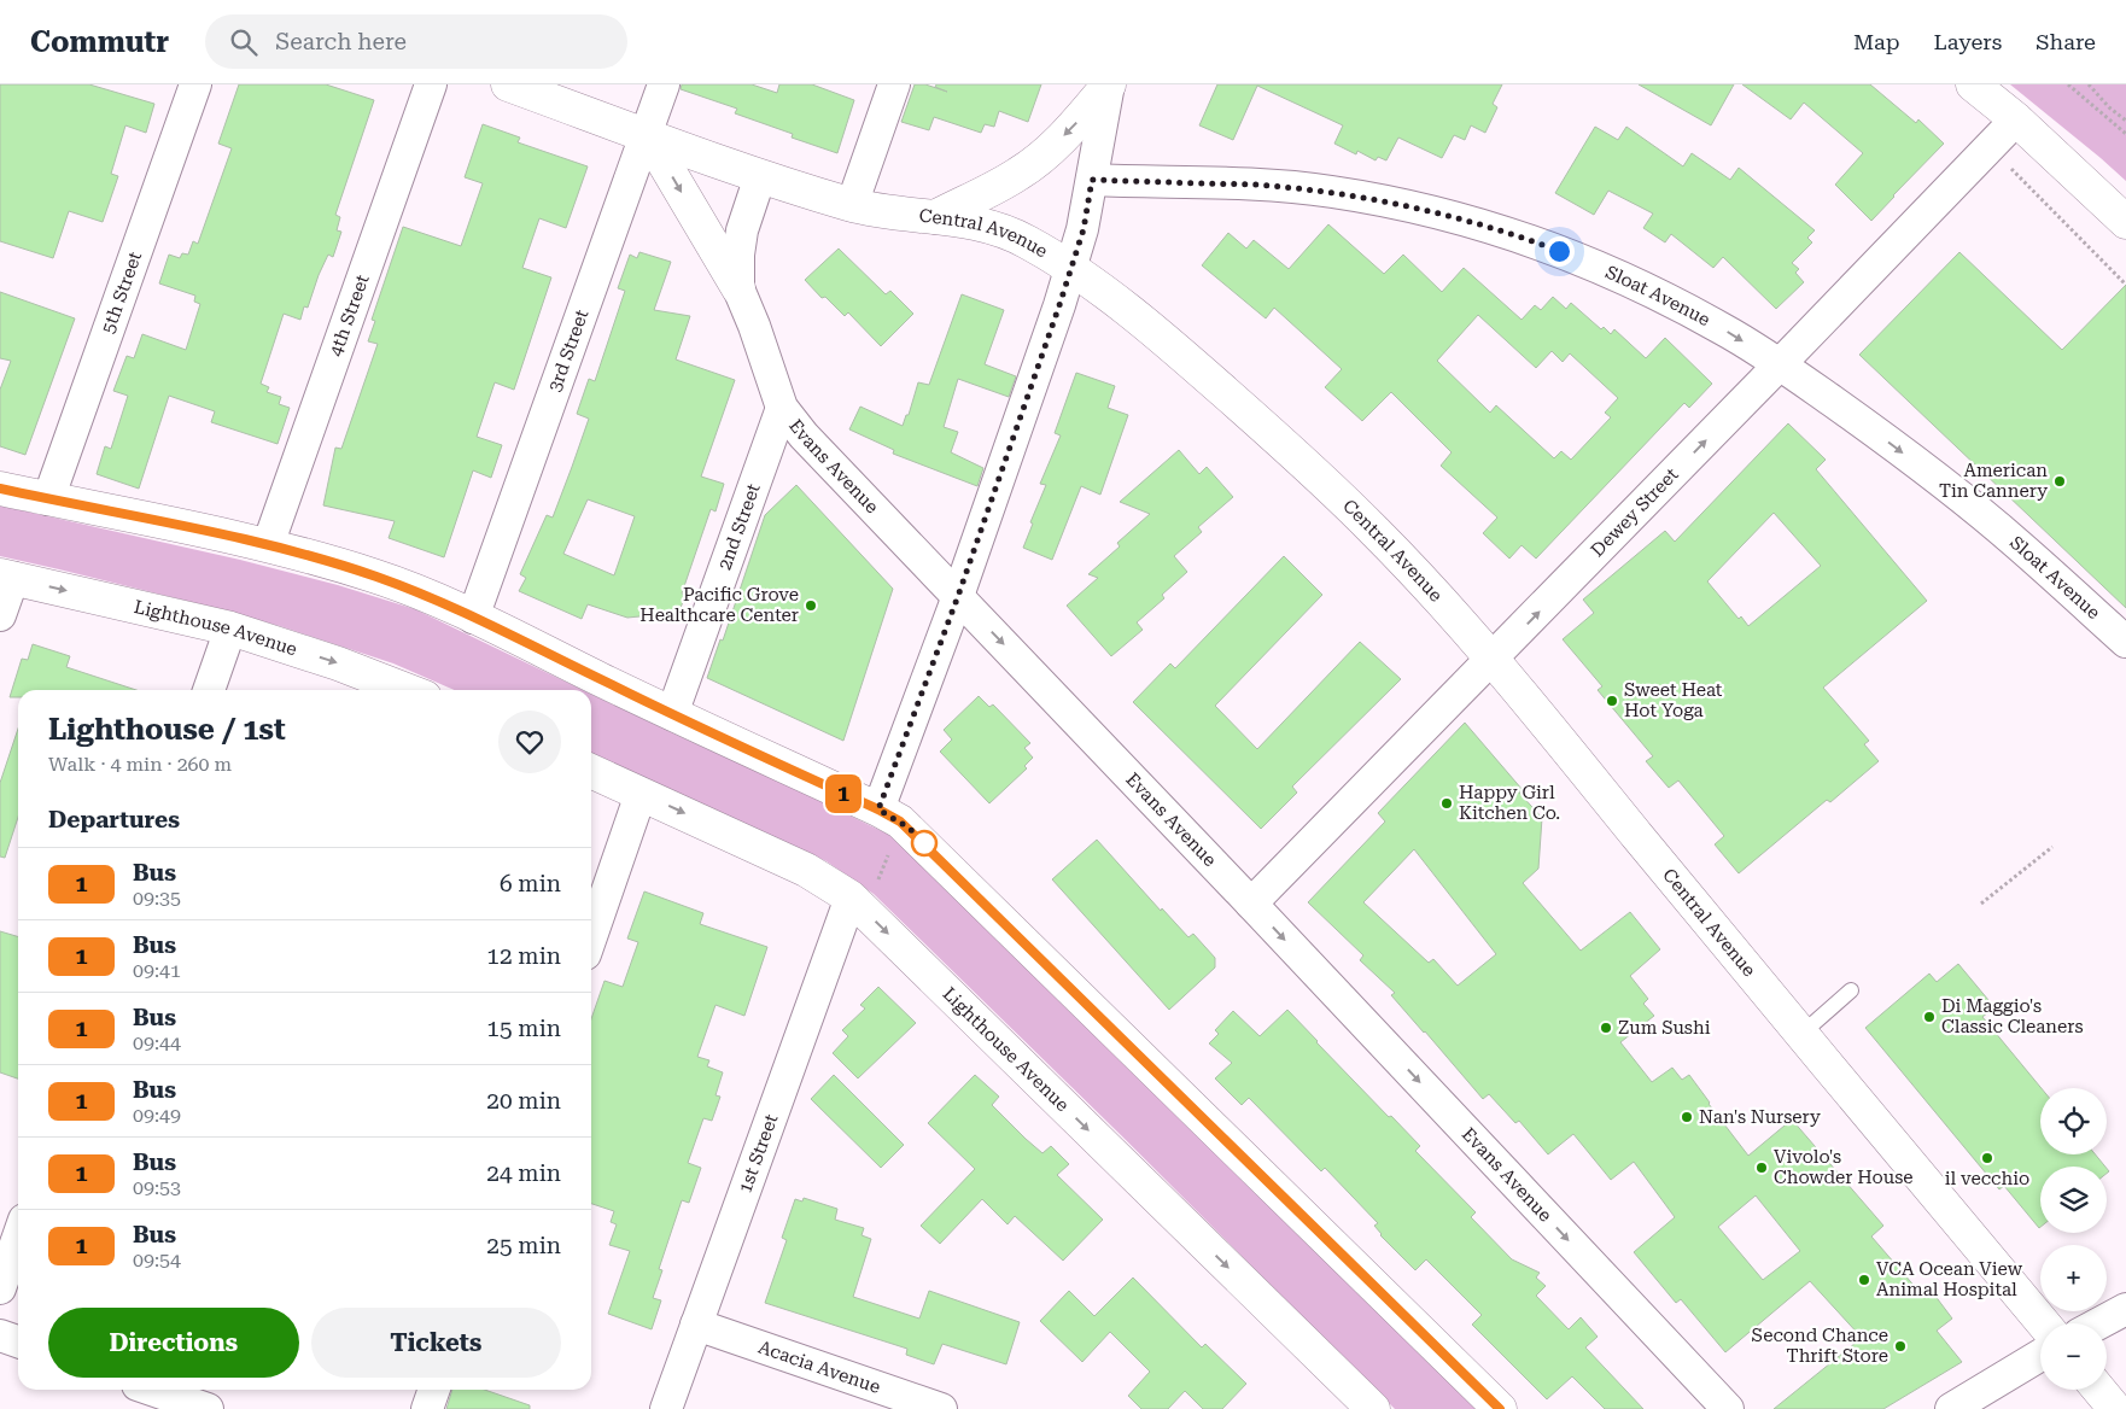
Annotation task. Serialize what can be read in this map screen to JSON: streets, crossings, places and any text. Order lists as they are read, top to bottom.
{
  "streets": {
    "main road": ["Central Avenue", "Lighthouse Avenue"],
    "street": [
      "5th Street",
      "Sloat Avenue",
      "4th Street",
      "3rd Street",
      "Evans Avenue",
      "Dewey Street",
      "2nd Street",
      "1st Street",
      "Acacia Avenue"
    ]
  },
  "crossings": [
    ["Central Avenue", "3rd Street"],
    ["Central Avenue", "Evans Avenue"],
    ["Central Avenue", "Dewey Street"],
    ["Sloat Avenue", "Dewey Street"],
    ["Evans Avenue", "Dewey Street"],
    ["Evans Avenue", "2nd Street"],
    ["Lighthouse Avenue", "1st Street"],
    ["1st Street", "Acacia Avenue"]
  ],
  "one_way": ["Sloat Avenue", "Evans Avenue", "Dewey Street"],
  "places": [
    "American Tin Cannery",
    "Pacific Grove Healthcare Center",
    "Sweet Heat Hot Yoga",
    "Happy Girl Kitchen Co.",
    "Di Maggio's Classic Cleaners",
    "Zum Sushi",
    "Nan's Nursery",
    "il vecchio",
    "Vivolo's Chowder House",
    "VCA Ocean View Animal Hospital",
    "Second Chance Thrift Store"
  ],
  "lines": ["bus line 1"],
  "page": {
    "header": "Commutr",
    "search": "Search here",
    "nav": ["Map", "Layers", "Share"],
    "on_map": "1",
    "heading": [
      ["Lighthouse / 1st", "Walk · 4 min · 260 m"],
      "Departures"
    ],
    "list": [
      {
        "mark": "1",
        "name": "Bus",
        "note": "09:35",
        "value": "6 min"
      },
      {
        "mark": "1",
        "name": "Bus",
        "note": "09:41",
        "value": "12 min"
      },
      {
        "mark": "1",
        "name": "Bus",
        "note": "09:44",
        "value": "15 min"
      },
      {
        "mark": "1",
        "name": "Bus",
        "note": "09:49",
        "value": "20 min"
      },
      {
        "mark": "1",
        "name": "Bus",
        "note": "09:53",
        "value": "24 min"
      },
      {
        "mark": "1",
        "name": "Bus",
        "note": "09:54",
        "value": "25 min"
      }
    ],
    "map_buttons": ["+", "−"],
    "buttons": ["Directions", "Tickets"]
  }
}
